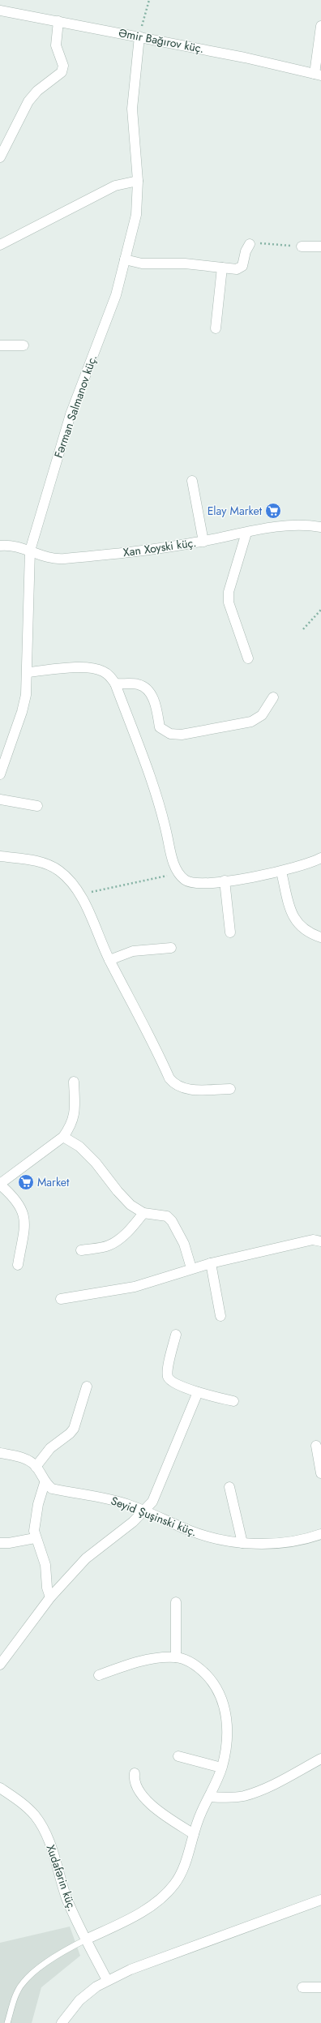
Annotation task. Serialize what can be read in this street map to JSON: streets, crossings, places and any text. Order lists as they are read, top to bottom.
{
  "streets": {
    "street": [
      "Əmir Bağırov küç.",
      "Fərman Salmanov küç.",
      "Xan Xoyski küç.",
      "Seyid Şuşinski küç.",
      "Xudafərin küç."
    ]
  },
  "crossings": [
    ["Əmir Bağırov küç.", "Fərman Salmanov küç."],
    ["Fərman Salmanov küç.", "Xan Xoyski küç."]
  ],
  "places": {
    "supermarket": ["Elay Market", "Market"]
  }
}
